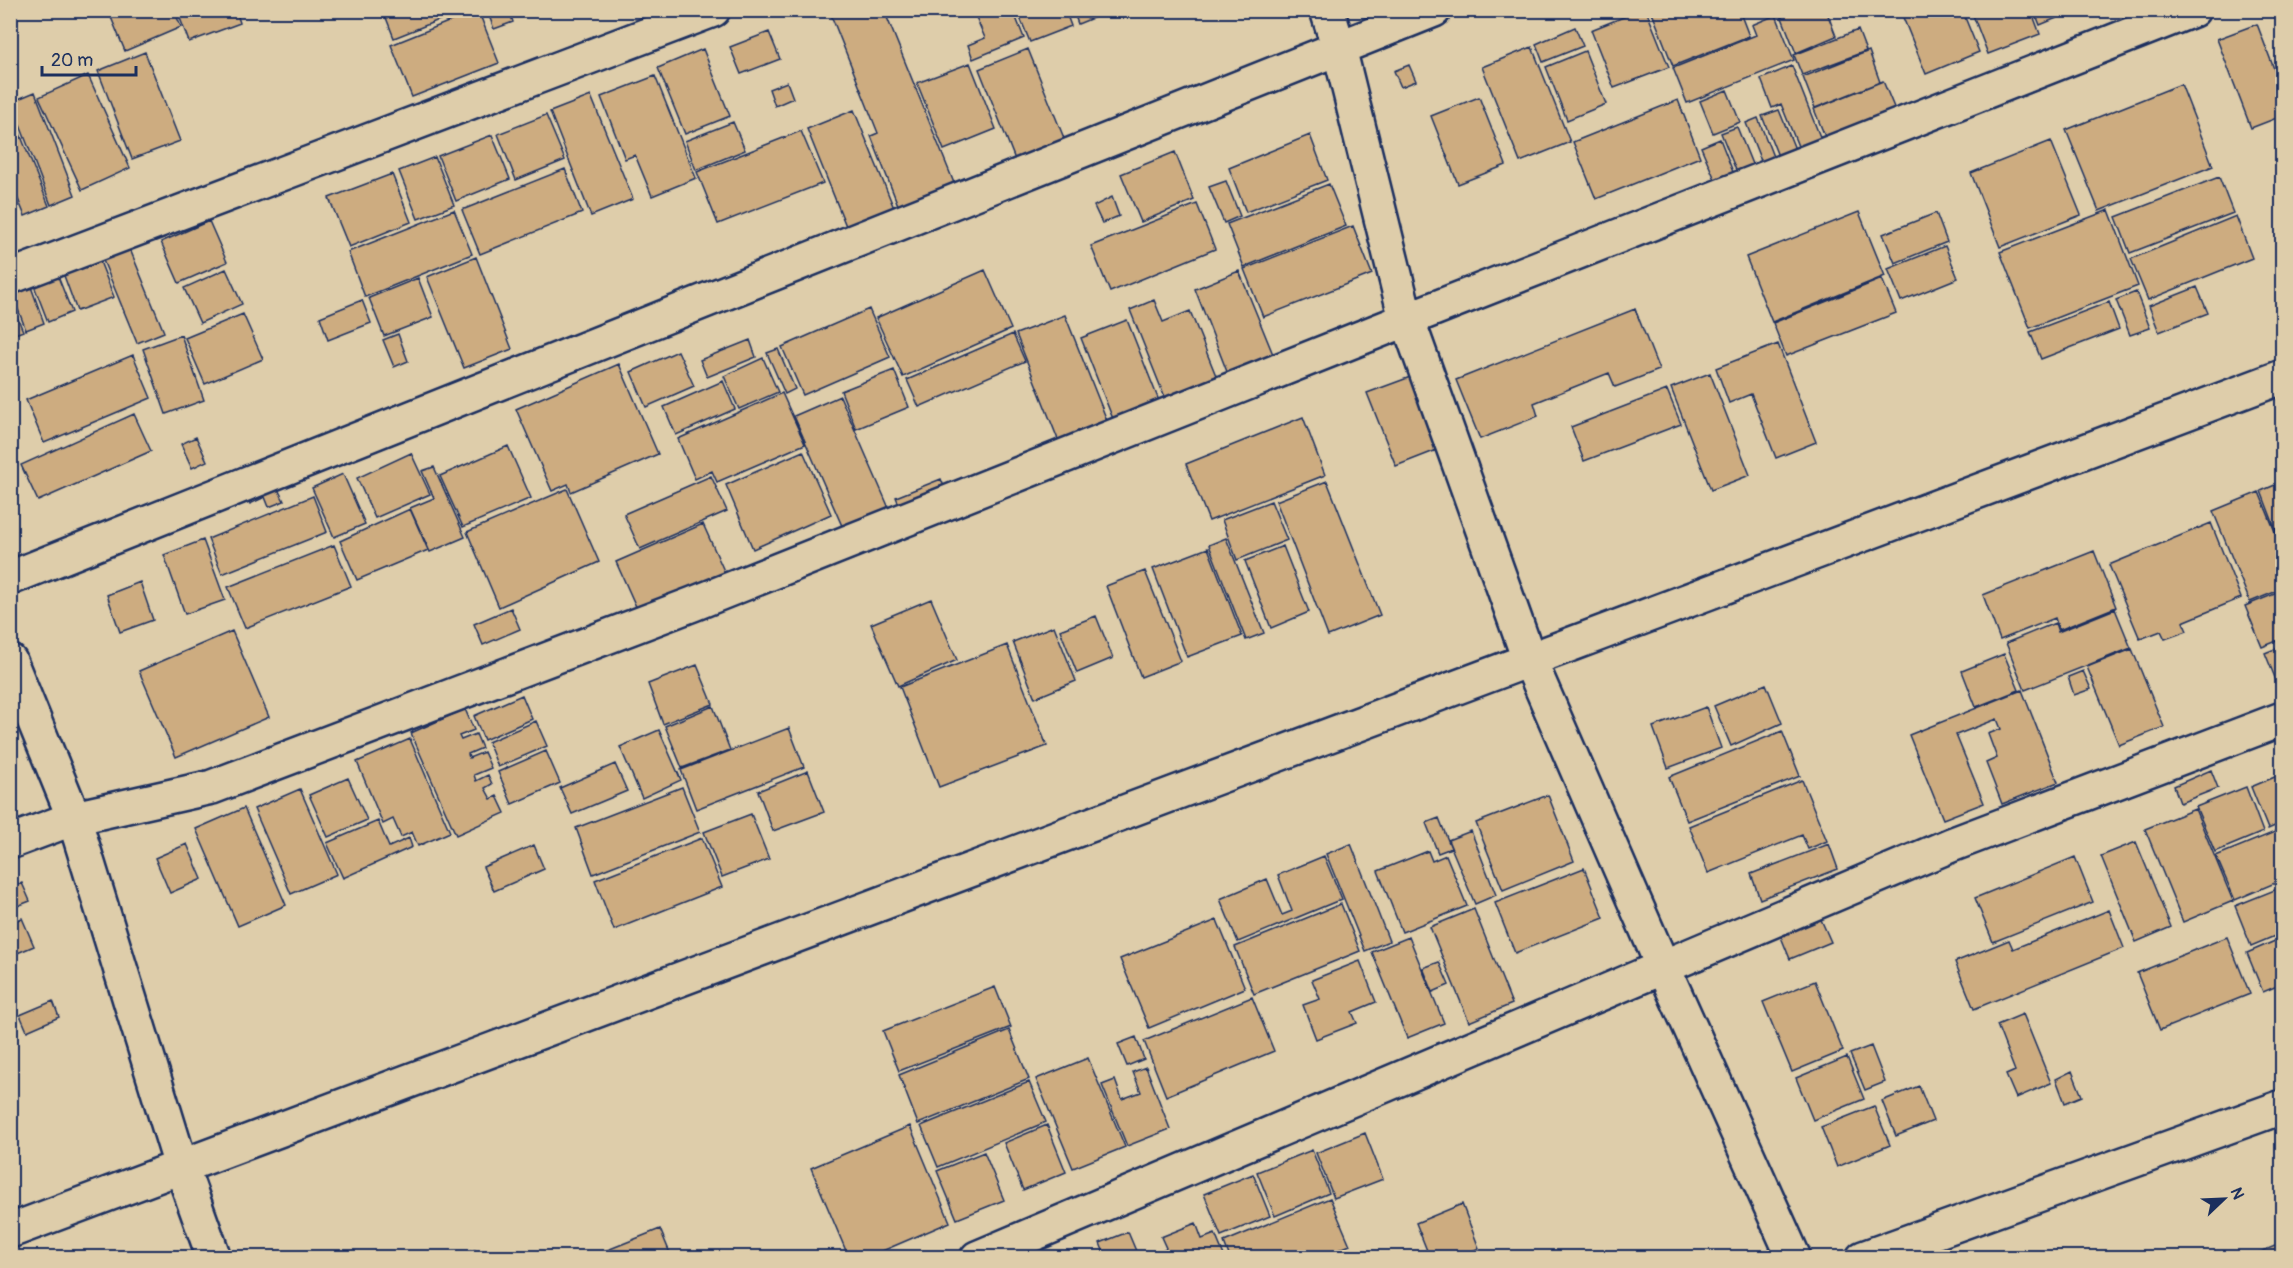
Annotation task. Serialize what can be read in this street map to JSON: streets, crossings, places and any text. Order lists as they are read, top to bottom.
{
  "scale_bar": "20 m",
  "north": "top right"
}
